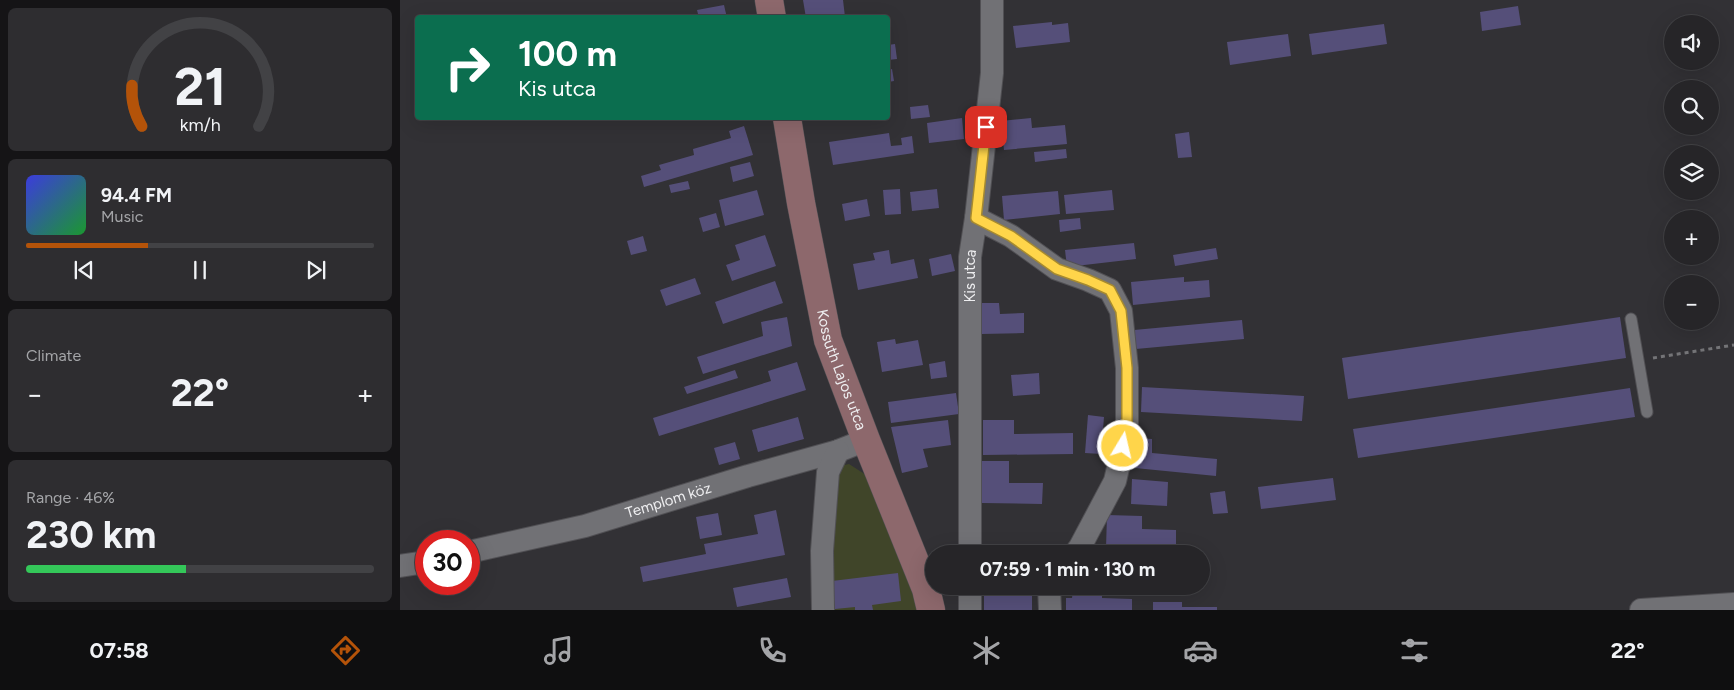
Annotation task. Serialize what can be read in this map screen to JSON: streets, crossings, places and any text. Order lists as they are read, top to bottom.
{
  "streets": {
    "street": ["Kis utca", "Kossuth Lajos utca", "Templom köz"]
  },
  "crossings": [
    ["Kossuth Lajos utca", "Templom köz"]
  ],
  "page": {
    "map_buttons": ["+", "−"],
    "turn": ["100 m", "Kis utca"],
    "song": ["94.4 FM", "Music"],
    "tile": [
      "Climate",
      ["Range · 46%", "230 km"]
    ],
    "heat": ["−", "22°", "+"],
    "limit": "30",
    "trip": "07:59 · 1 min · 130 m",
    "tabs": ["07:58", "22°"],
    "gauge": ["21", "km/h"]
  }
}
